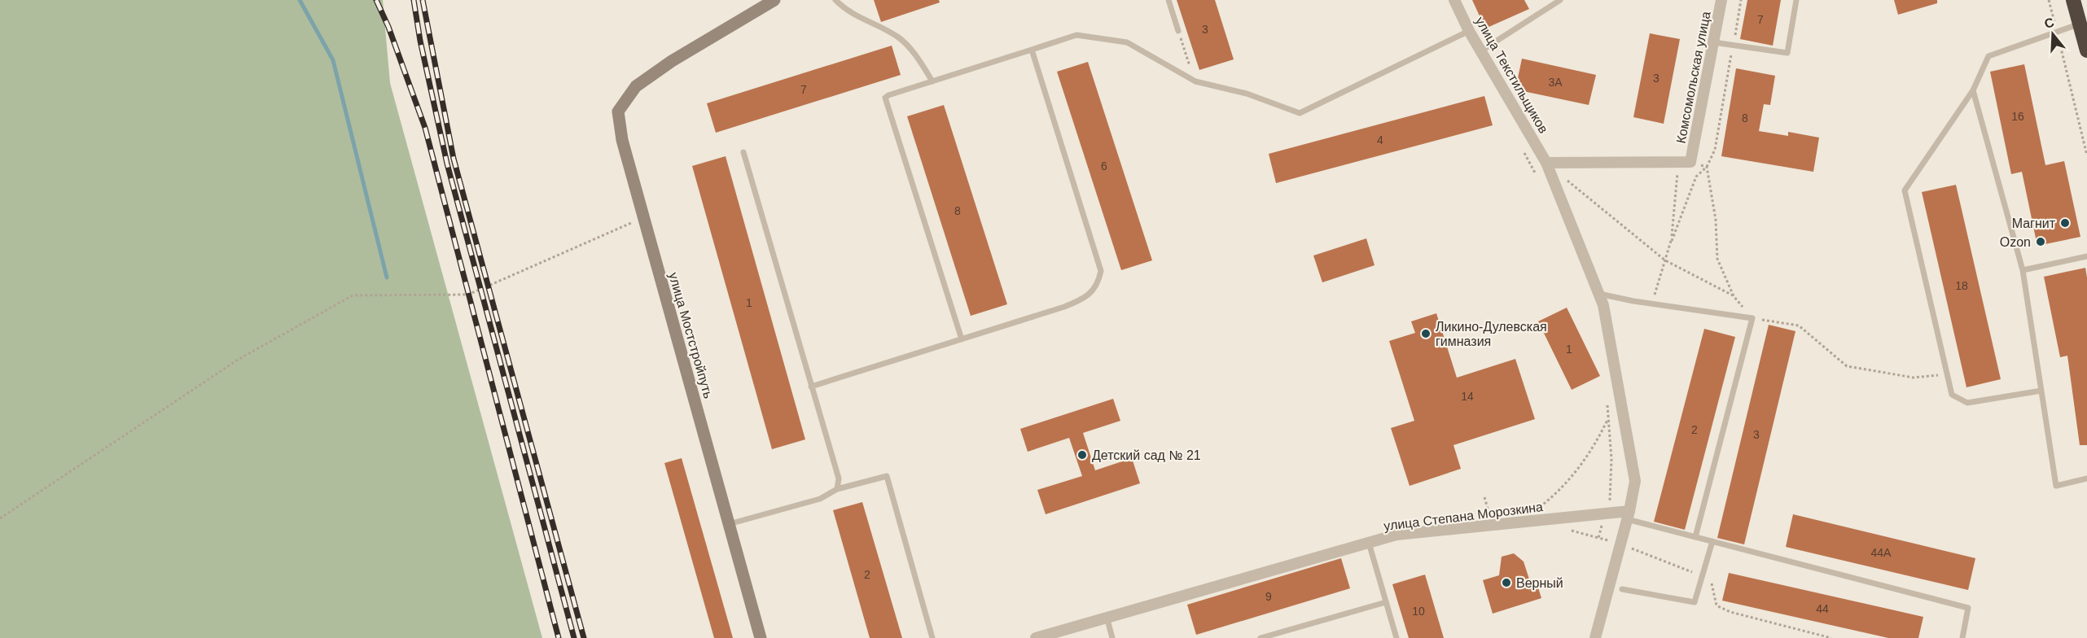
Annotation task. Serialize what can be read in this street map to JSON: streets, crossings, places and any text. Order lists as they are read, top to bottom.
{
  "streets": {
    "street": [
      "улица Текстильщиков",
      "Комсомольская улица",
      "улица Мостстройпуть",
      "улица Степана Морозкина"
    ]
  },
  "crossings": [
    ["улица Текстильщиков", "Комсомольская улица"],
    ["улица Текстильщиков", "улица Степана Морозкина"]
  ],
  "places": [
    "Магнит",
    "Ozon",
    "Ликино-Дулевская гимназия",
    "Детский сад № 21",
    "Верный"
  ],
  "house_numbers": [
    "7",
    "3",
    "3",
    "3А",
    "7",
    "16",
    "8",
    "4",
    "6",
    "8",
    "18",
    "1",
    "1",
    "14",
    "2",
    "3",
    "44А",
    "2",
    "9",
    "44",
    "10"
  ],
  "north": "top"
}
